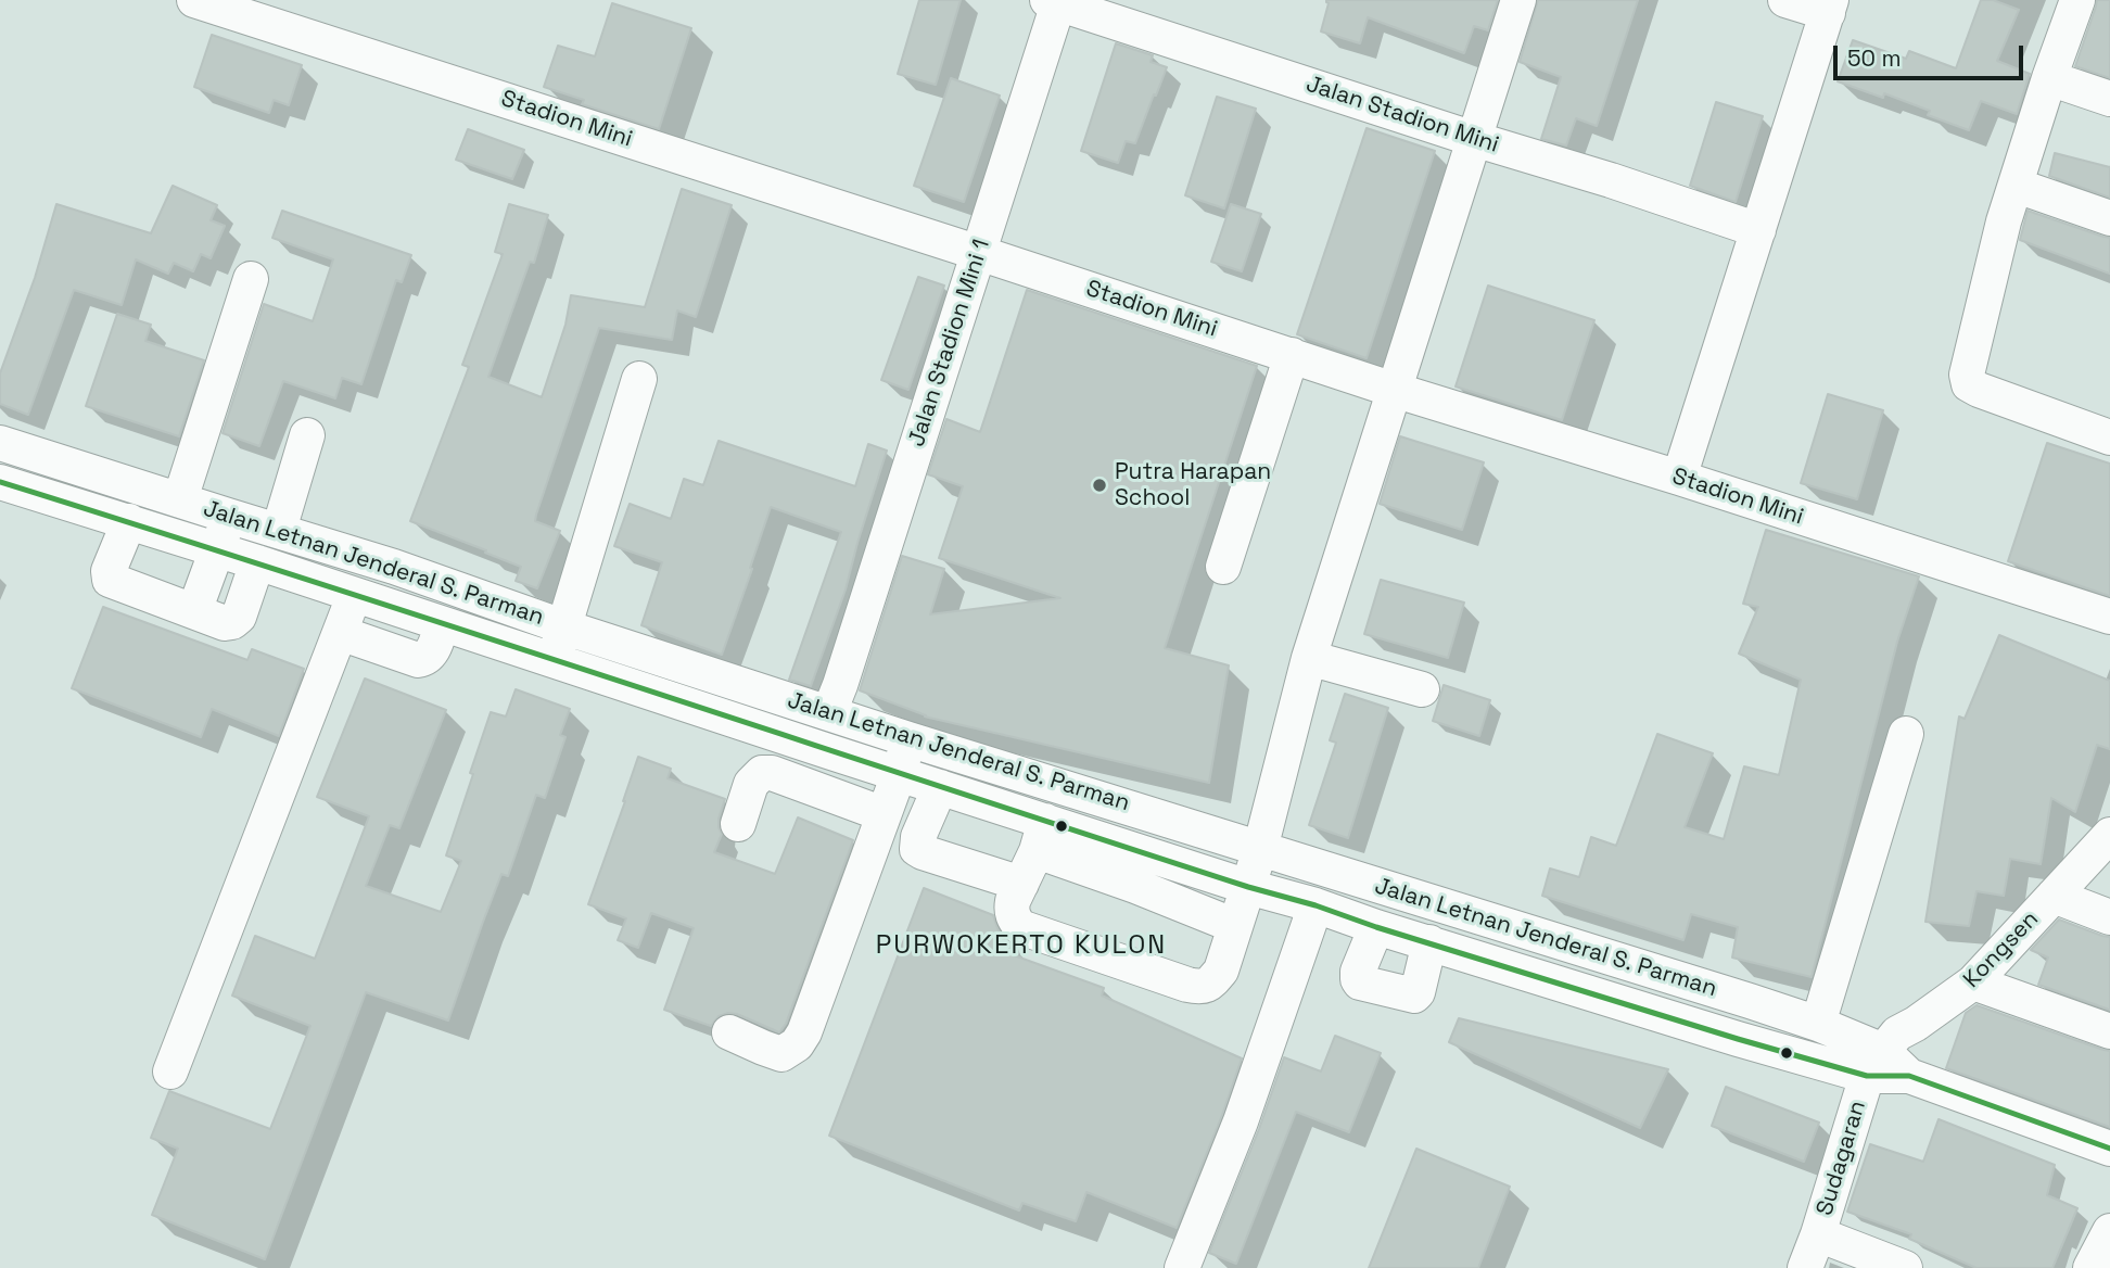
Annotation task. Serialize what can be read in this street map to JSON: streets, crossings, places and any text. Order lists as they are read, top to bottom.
{
  "streets": {
    "street": [
      "Jalan Stadion Mini",
      "Stadion Mini",
      "Jalan Stadion Mini 1",
      "Jalan Letnan Jenderal S. Parman",
      "Kongsen",
      "Sudagaran"
    ]
  },
  "crossings": [
    ["Jalan Stadion Mini", "Jalan Stadion Mini 1"],
    ["Stadion Mini", "Jalan Stadion Mini 1"],
    ["Jalan Stadion Mini 1", "Jalan Letnan Jenderal S. Parman"],
    ["Jalan Letnan Jenderal S. Parman", "Kongsen"],
    ["Jalan Letnan Jenderal S. Parman", "Sudagaran"],
    ["Kongsen", "Sudagaran"]
  ],
  "districts": ["PURWOKERTO KULON"],
  "places": ["Putra Harapan School"],
  "scale_bar": "50 m"
}
